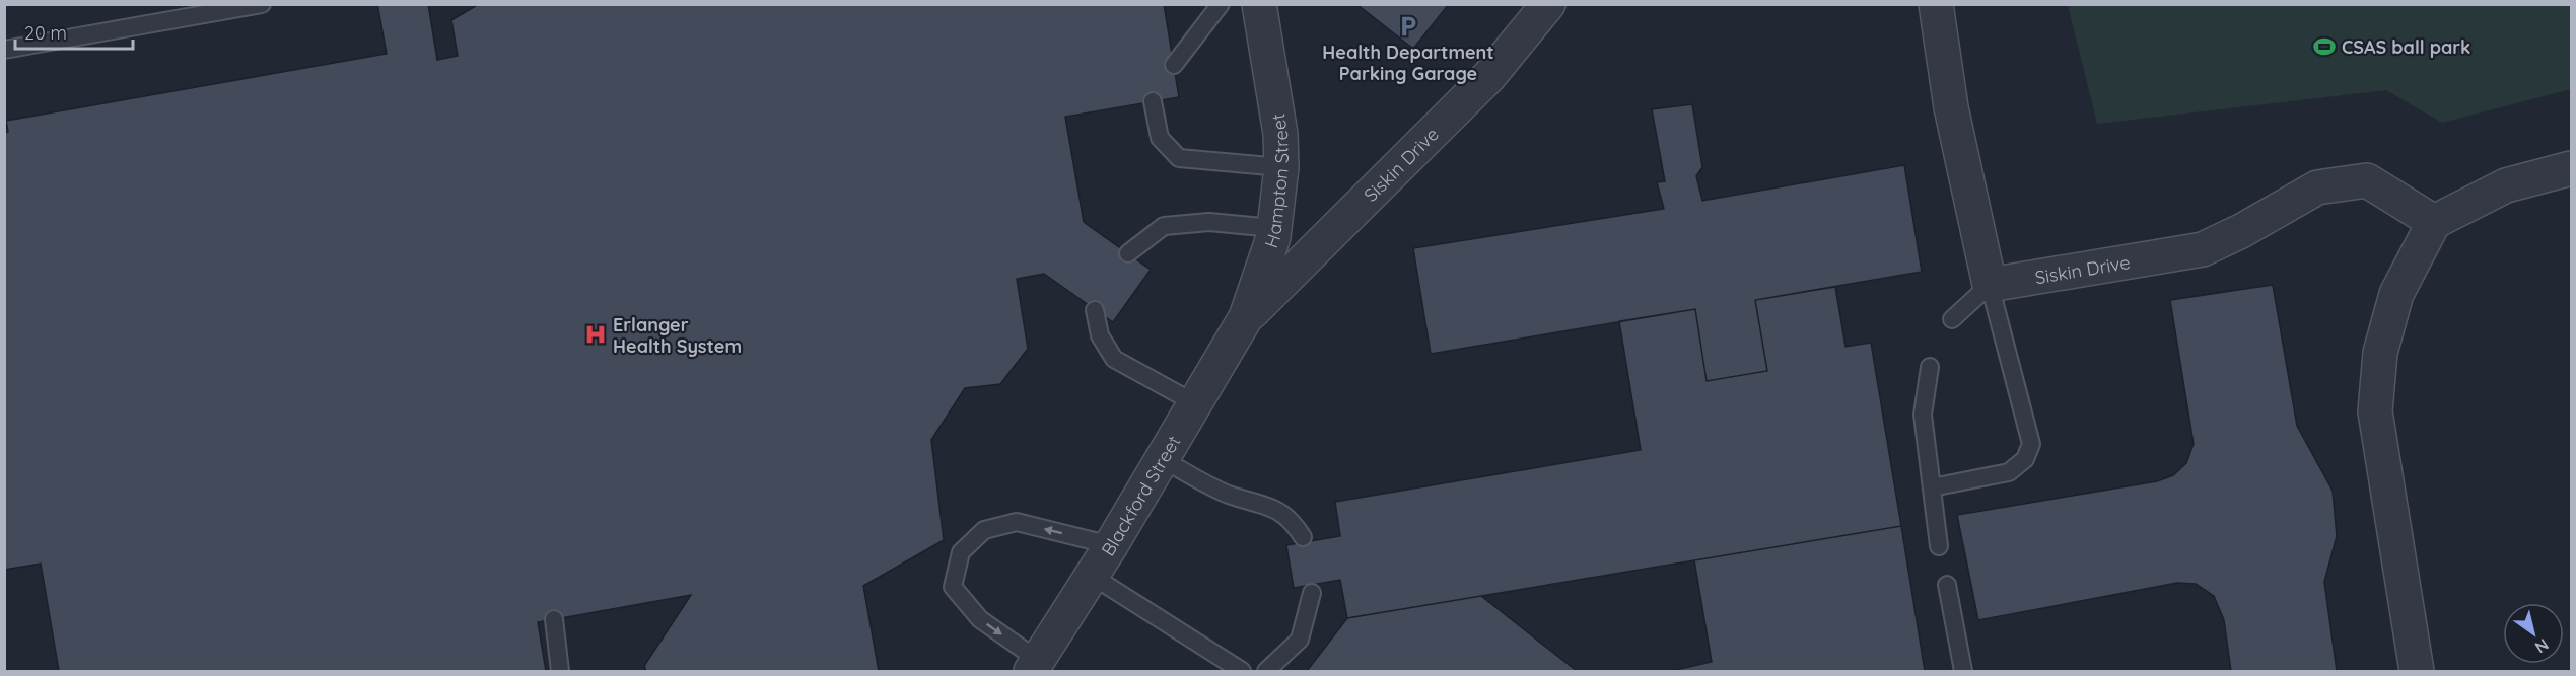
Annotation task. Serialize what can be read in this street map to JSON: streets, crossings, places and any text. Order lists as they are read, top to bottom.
{
  "streets": {
    "street": ["Siskin Drive", "Hampton Street", "Blackford Street"]
  },
  "crossings": [
    ["Siskin Drive", "Hampton Street"],
    ["Siskin Drive", "Blackford Street"],
    ["Hampton Street", "Blackford Street"]
  ],
  "places": {
    "parking": ["Health Department Parking Garage"],
    "sports": ["CSAS ball park"],
    "hospital": ["Erlanger Health System"]
  },
  "scale_bar": "20 m",
  "north": "bottom right"
}
